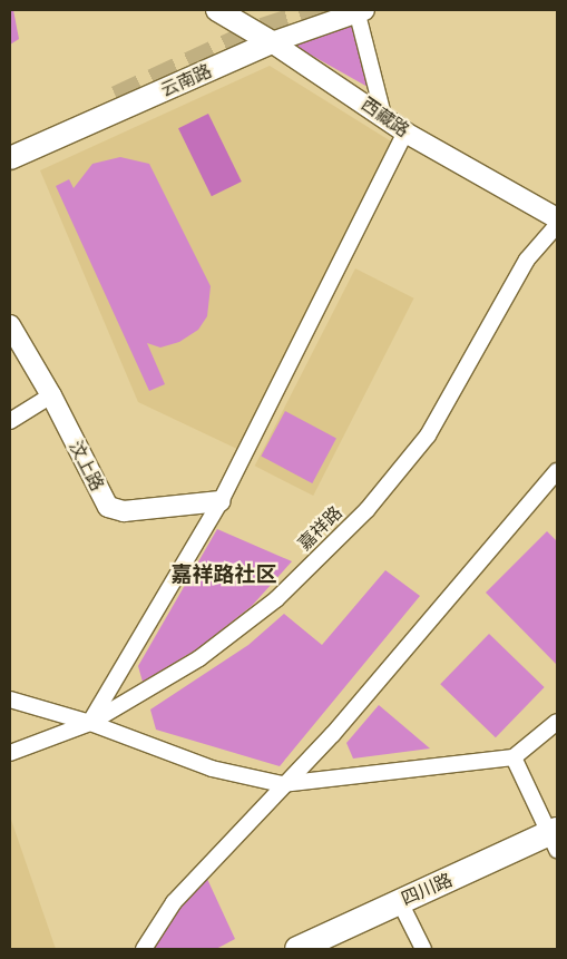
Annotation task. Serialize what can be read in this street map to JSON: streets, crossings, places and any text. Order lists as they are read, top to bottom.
{
  "streets": {
    "main road": ["云南路", "西藏路", "四川路"],
    "street": ["汶上路", "嘉祥路"]
  },
  "crossings": [
    ["云南路", "西藏路"]
  ],
  "districts": ["嘉祥路社区"]
}
